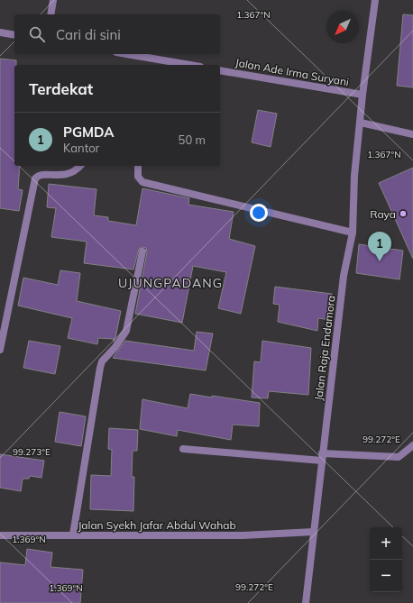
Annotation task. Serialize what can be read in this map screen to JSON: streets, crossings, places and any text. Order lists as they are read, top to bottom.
{
  "streets": {
    "street": ["Jalan Ade Irma Suryani", "Jalan Raja Endamora", "Jalan Syekh Jafar Abdul Wahab"]
  },
  "crossings": [
    ["Jalan Ade Irma Suryani", "Jalan Raja Endamora"],
    ["Jalan Raja Endamora", "Jalan Syekh Jafar Abdul Wahab"]
  ],
  "districts": ["UJUNGPADANG"],
  "places": ["Raya"],
  "north": "bottom left",
  "page": {
    "search": "Cari di sini",
    "heading": "Terdekat",
    "list": [
      {
        "mark": "1",
        "name": "PGMDA",
        "note": "Kantor",
        "value": "50 m"
      }
    ],
    "pins": "1",
    "map_buttons": ["+", "−"]
  },
  "coordinates": [
    "1.367°N",
    "99.272°E",
    "99.273°E",
    "1.369°N"
  ]
}
